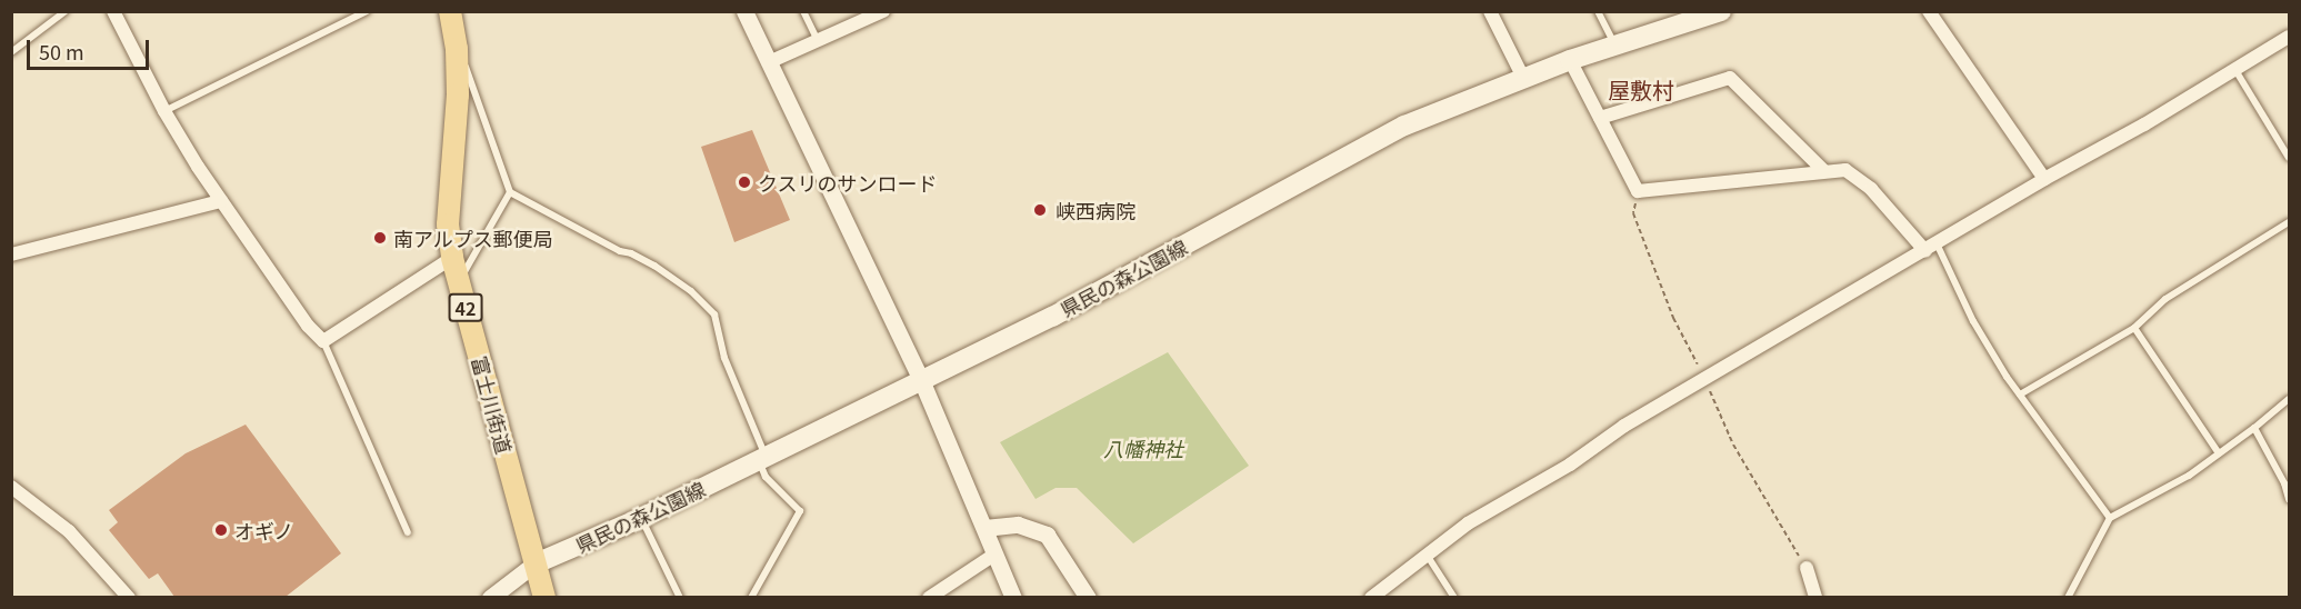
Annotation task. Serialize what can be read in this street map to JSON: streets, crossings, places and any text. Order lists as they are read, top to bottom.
{
  "streets": {
    "main road": ["県民の森公園線", "42", "富士川街道"]
  },
  "crossings": [
    ["県民の森公園線", "富士川街道"]
  ],
  "districts": ["屋敷村"],
  "parks": ["八幡神社"],
  "places": [
    "クスリのサンロード",
    "峡西病院",
    "南アルプス郵便局",
    "オギノ"
  ],
  "scale_bar": "50 m"
}
